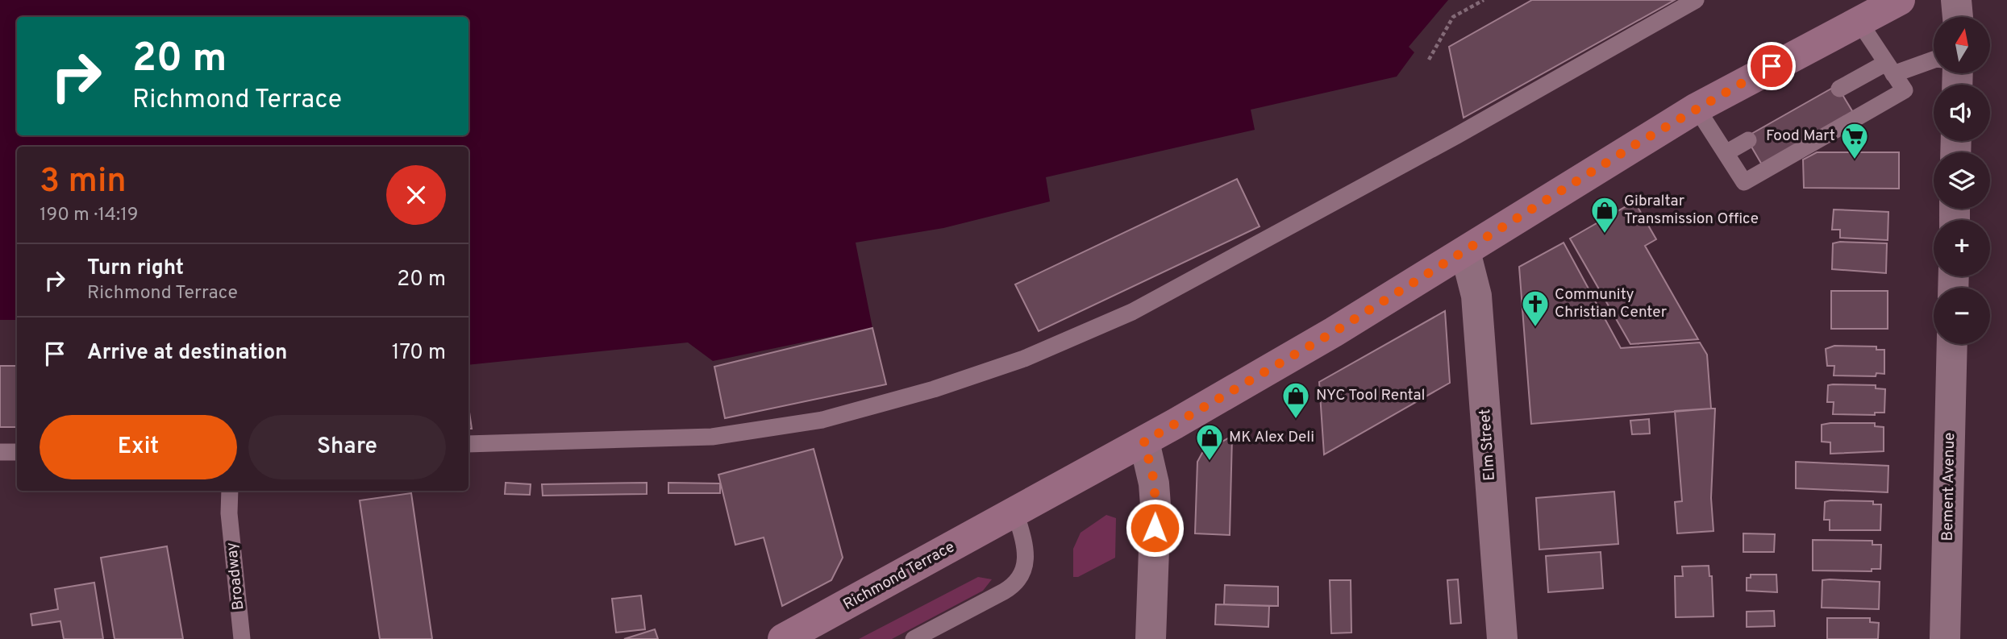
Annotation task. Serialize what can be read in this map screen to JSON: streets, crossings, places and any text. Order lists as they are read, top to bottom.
{
  "streets": {
    "main road": ["Richmond Terrace"],
    "street": ["Elm Street", "Bement Avenue"],
    "lane": ["Broadway"]
  },
  "crossings": [
    ["Elm Street", "Richmond Terrace"]
  ],
  "places": {
    "supermarket": ["Food Mart"],
    "shop": ["Gibraltar Transmission Office", "NYC Tool Rental", "MK Alex Deli"],
    "church": ["Community Christian Center"]
  },
  "north": "top",
  "page": {
    "map_buttons": ["+", "−"],
    "turn": ["20 m", "Richmond Terrace"],
    "heading": ["3 min", "190 m · 14:19"],
    "list": [
      {
        "name": "Turn right",
        "note": "Richmond Terrace",
        "value": "20 m"
      },
      {
        "name": "Arrive at destination",
        "value": "170 m"
      }
    ],
    "buttons": ["Exit", "Share"]
  }
}
